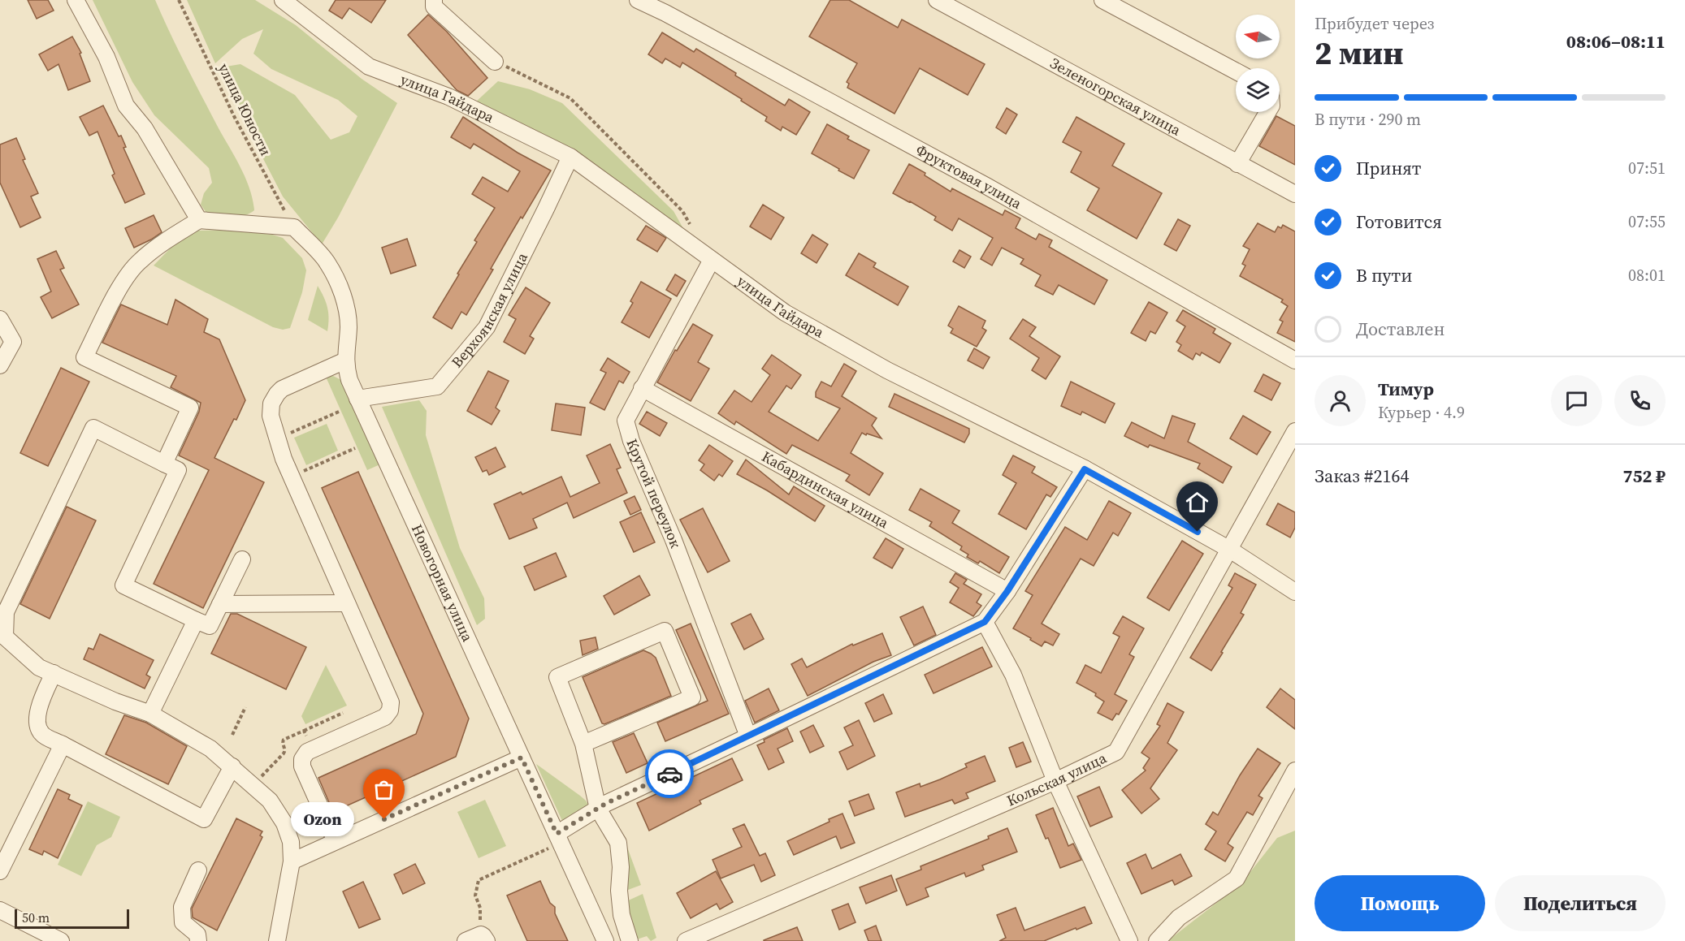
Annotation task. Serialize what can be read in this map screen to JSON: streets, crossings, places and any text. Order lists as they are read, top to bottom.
{
  "streets": {
    "street": [
      "Зеленогорская улица",
      "улица Гайдара",
      "Фруктовая улица",
      "Верхоянская улица",
      "Кабардинская улица",
      "Крутой переулок",
      "Новогорная улица",
      "Кольская улица"
    ],
    "path": ["улица Юности"]
  },
  "crossings": [
    ["улица Гайдара", "Верхоянская улица"],
    ["улица Гайдара", "Крутой переулок"],
    ["улица Гайдара", "Кольская улица"],
    ["улица Юности", "Новогорная улица"],
    ["Верхоянская улица", "Новогорная улица"],
    ["Кабардинская улица", "Крутой переулок"]
  ],
  "places": ["Ozon"],
  "scale_bar": "50 m",
  "north": "left",
  "page": {
    "heading": ["2 мин", "Прибудет через", "08:06–08:11"],
    "panel": [
      "Тимур",
      "Курьер · 4.9",
      "Заказ #2164",
      "752 ₽"
    ],
    "bar": "В пути · 290 m",
    "list": [
      ["Принят", "07:51"],
      ["Готовится", "07:55"],
      ["В пути", "08:01"],
      "Доставлен"
    ],
    "bubble": "Ozon",
    "buttons": ["Помощь", "Поделиться"],
    "scale": "50 m"
  }
}
